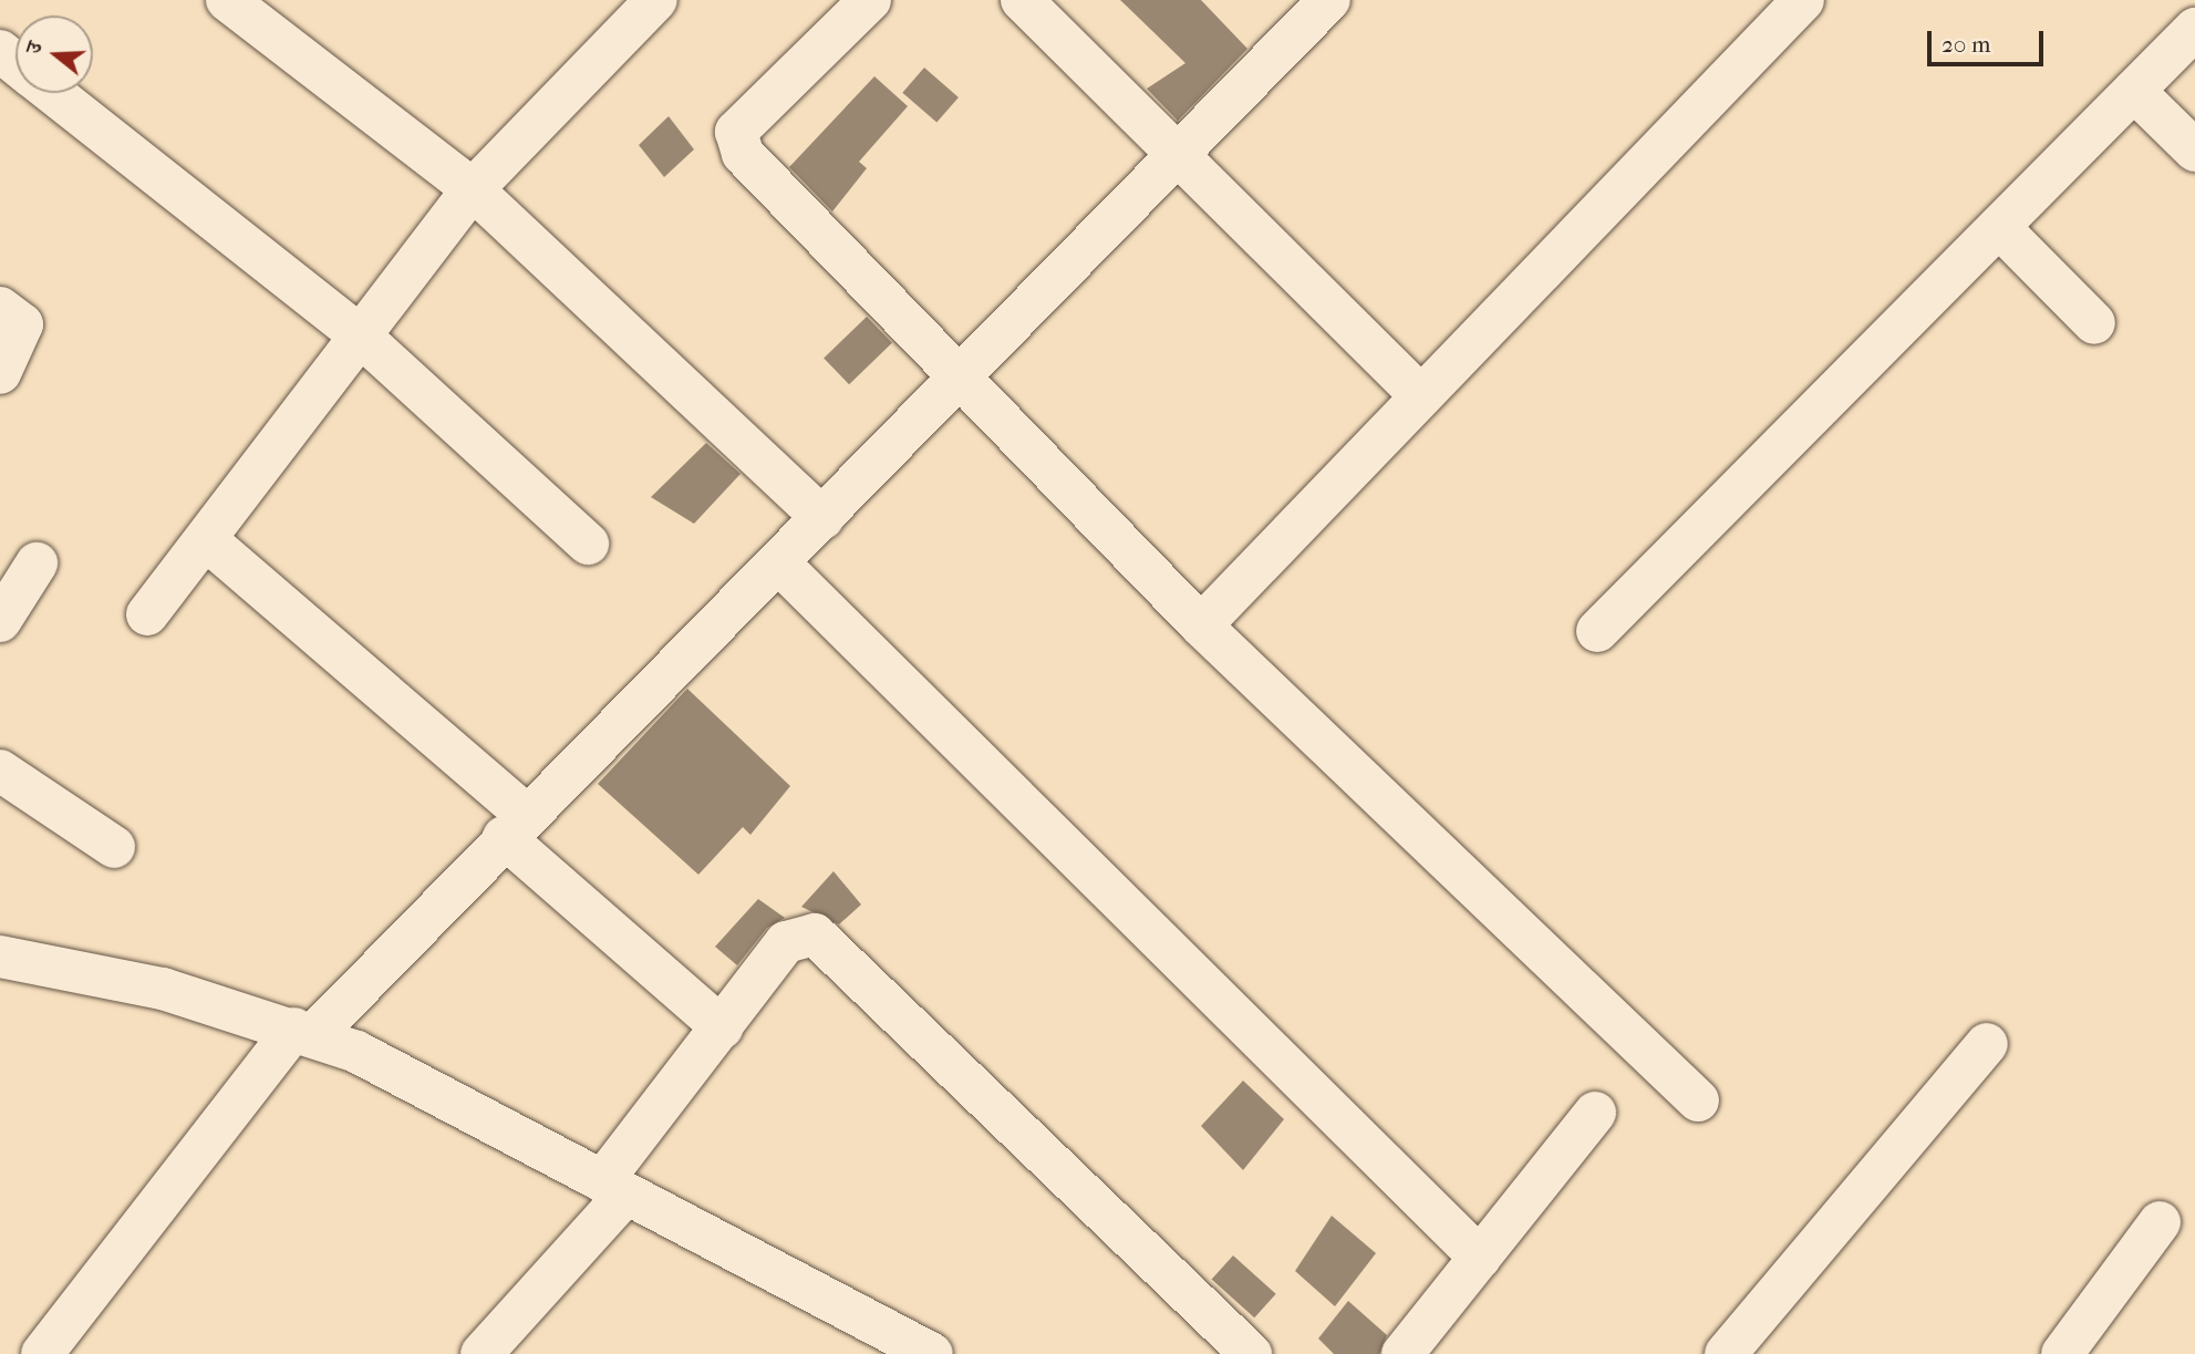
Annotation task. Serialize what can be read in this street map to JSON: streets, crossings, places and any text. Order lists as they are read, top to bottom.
{
  "scale_bar": "20 m",
  "north": "left"
}
